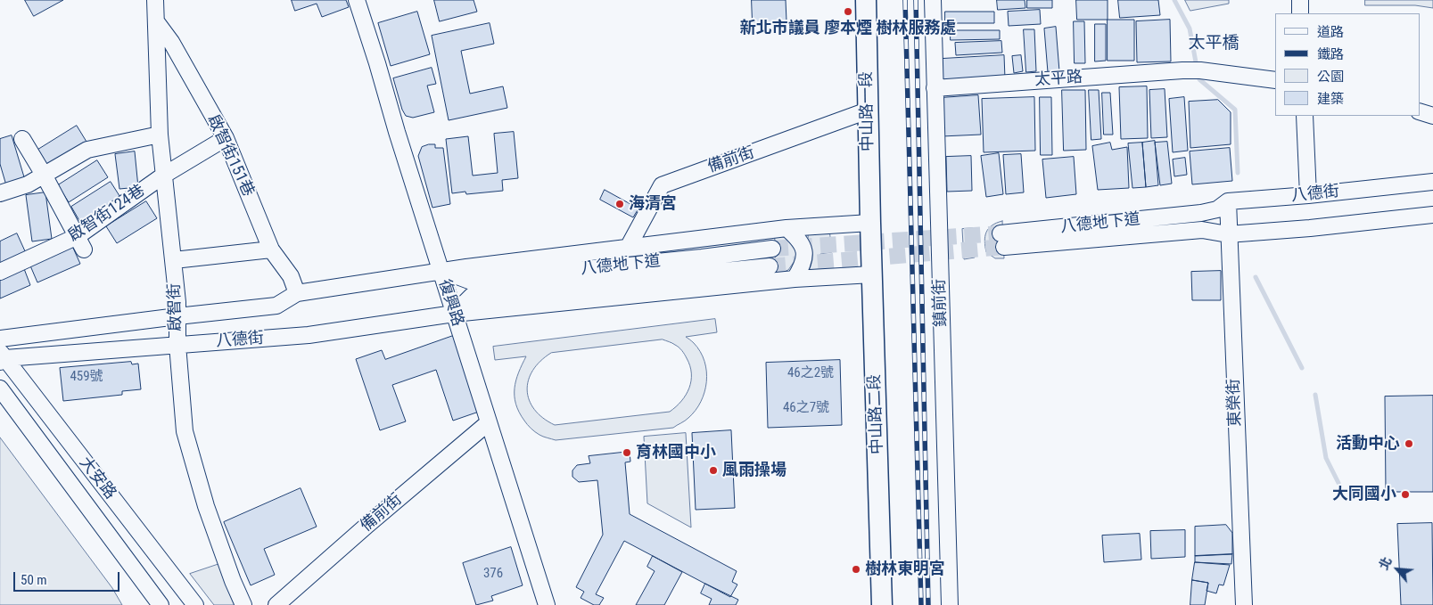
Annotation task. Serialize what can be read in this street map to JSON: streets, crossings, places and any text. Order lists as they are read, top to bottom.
{
  "streets": {
    "main road": ["中山路一段", "中山路二段"],
    "street": [
      "太平路",
      "啟智街151巷",
      "備前街",
      "八德街",
      "啟智街124巷",
      "八德地下道",
      "復興路",
      "鎮前街",
      "啟智街",
      "東榮街",
      "大安路"
    ]
  },
  "crossings": [
    ["太平路", "鎮前街"],
    ["中山路一段", "備前街"],
    ["中山路一段", "八德街"],
    ["中山路一段", "中山路二段"],
    ["啟智街151巷", "八德街"],
    ["啟智街151巷", "啟智街124巷"],
    ["啟智街151巷", "啟智街"],
    ["備前街", "八德街"],
    ["備前街", "復興路"],
    ["八德街", "八德地下道"],
    ["八德街", "復興路"],
    ["八德街", "啟智街"],
    ["八德街", "東榮街"],
    ["八德街", "中山路二段"],
    ["八德街", "大安路"],
    ["啟智街124巷", "啟智街"]
  ],
  "districts": ["太平橋"],
  "places": [
    "新北市議員 廖本煙 樹林服務處",
    "海清宮",
    "活動中心",
    "育林國中小",
    "風雨操場",
    "大同國小",
    "樹林東明宮"
  ],
  "house_numbers": [
    "46之2號",
    "459號",
    "46之7號",
    "376"
  ],
  "legend": [
    "道路",
    "鐵路",
    "公園",
    "建築"
  ],
  "scale_bar": "50 m",
  "north": "top left"
}
